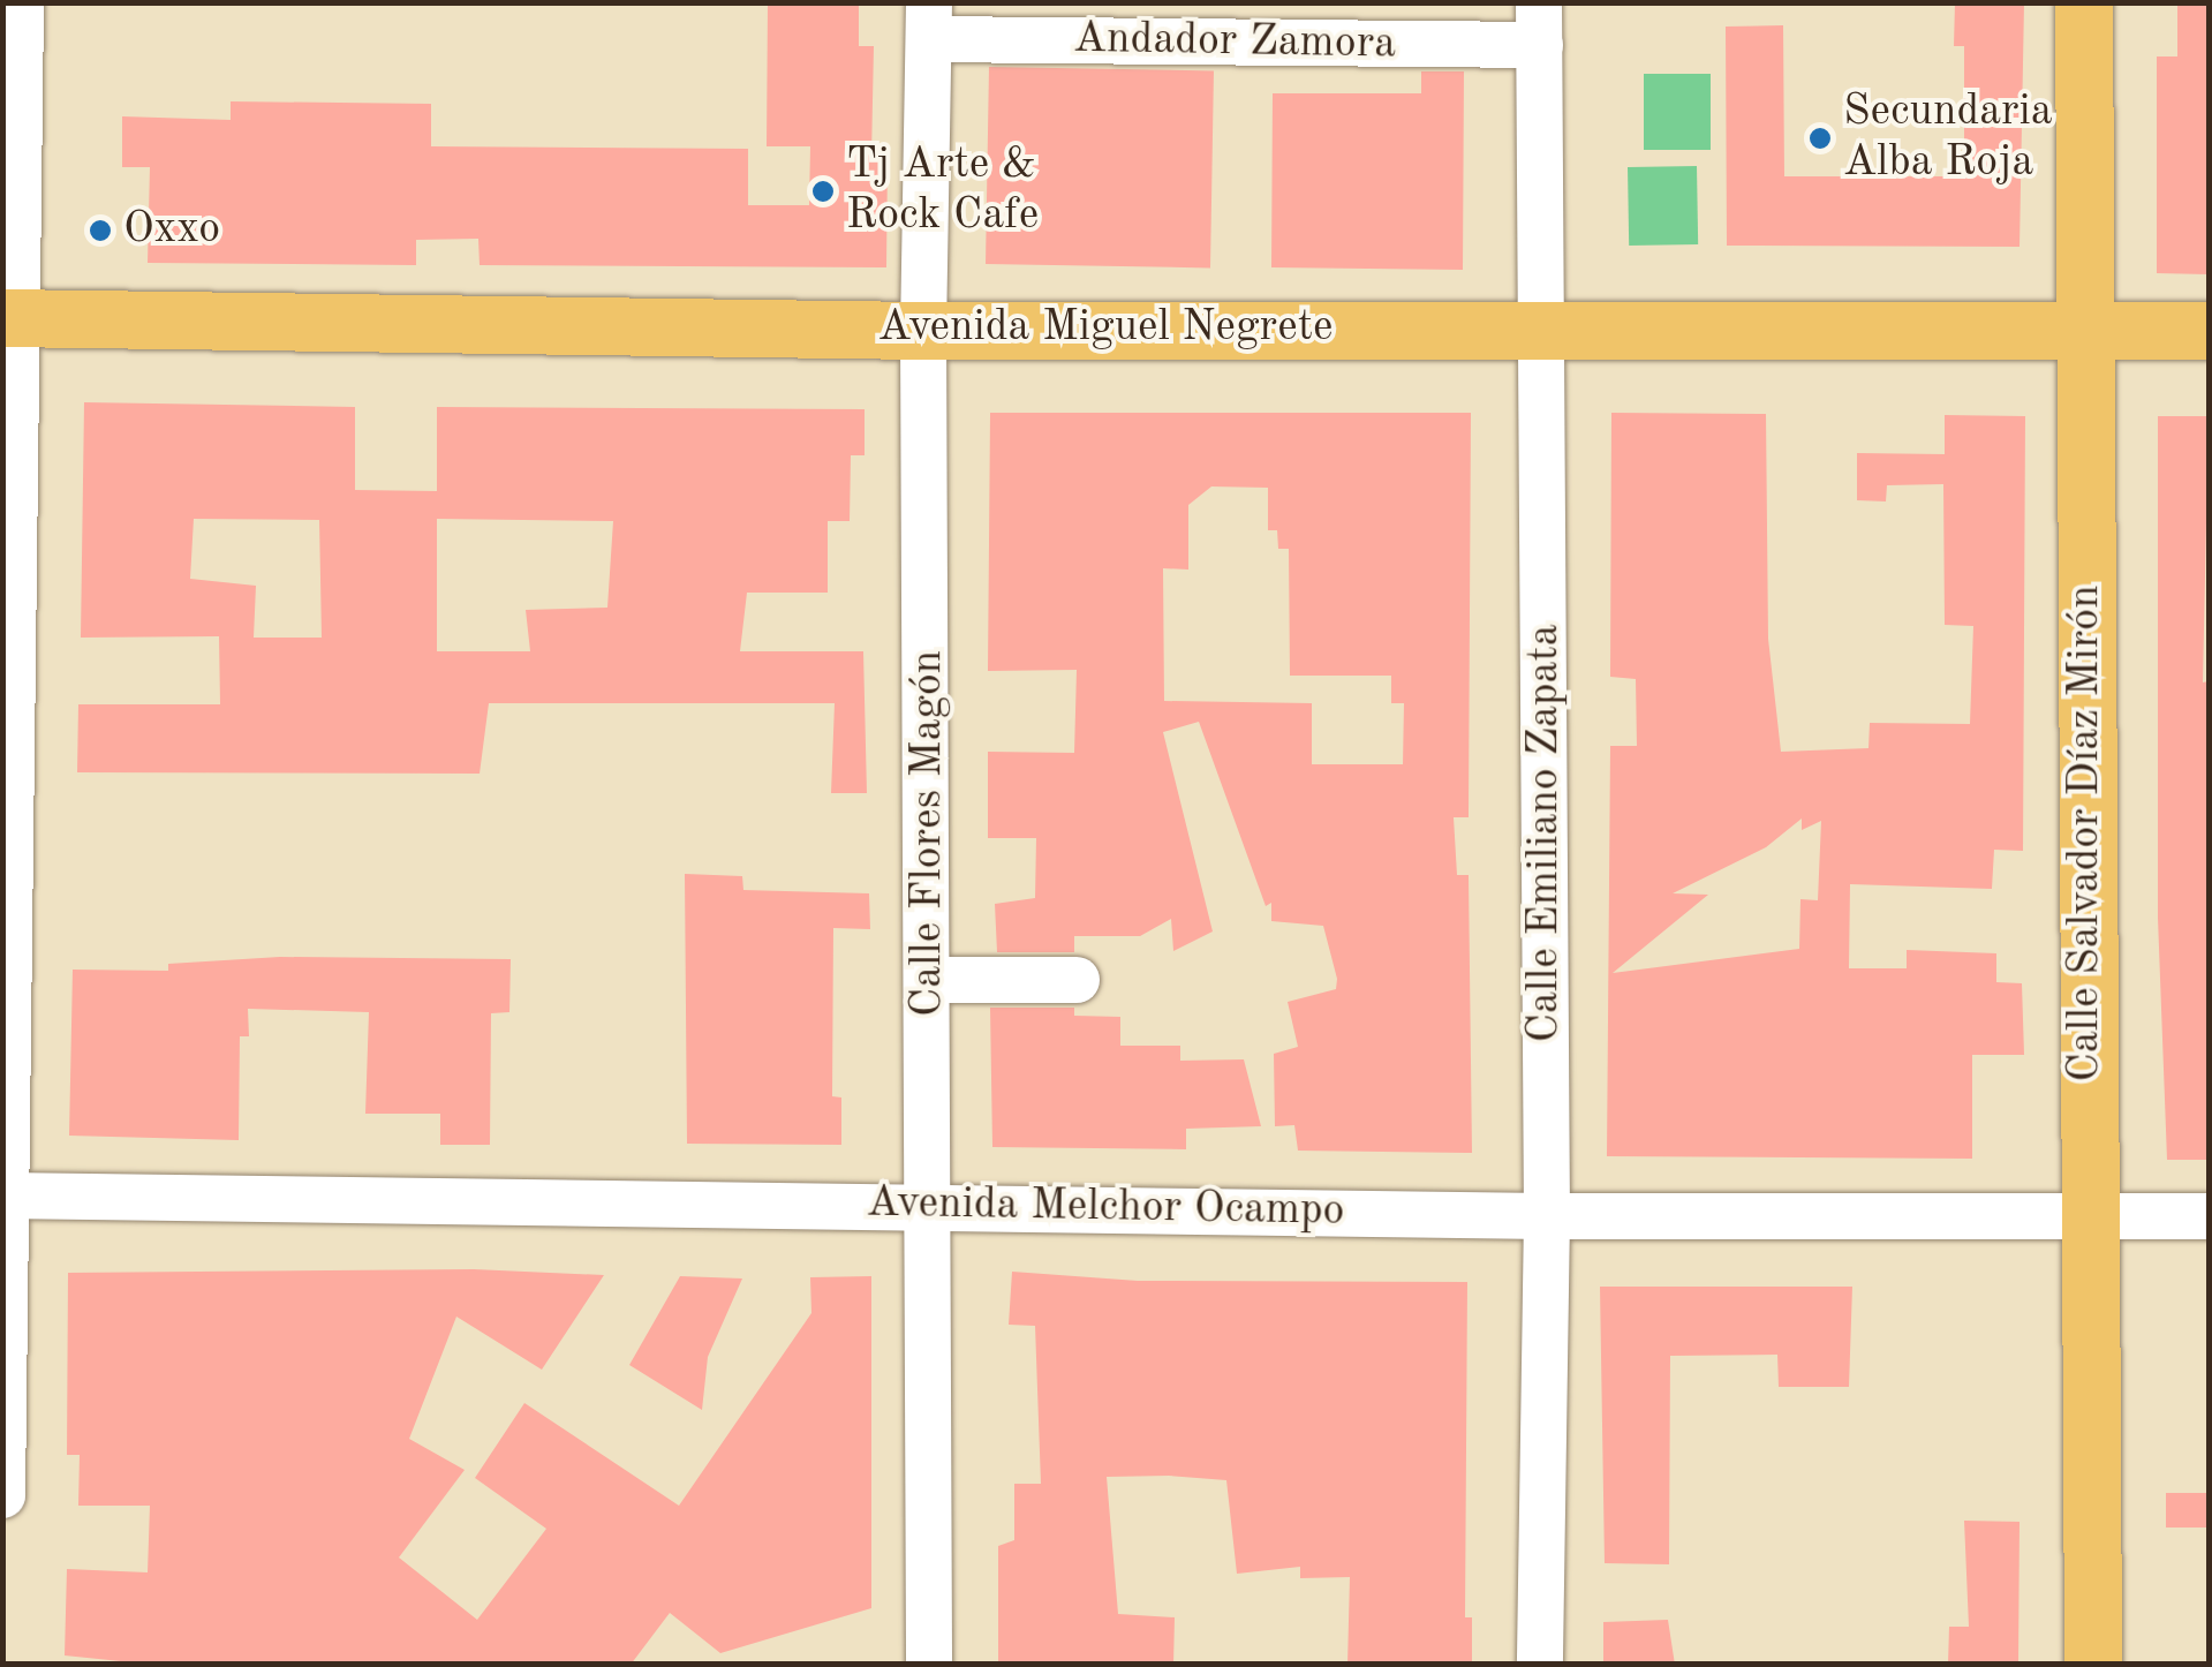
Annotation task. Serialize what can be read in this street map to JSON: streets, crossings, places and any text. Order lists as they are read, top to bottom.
{
  "streets": {
    "main road": ["Avenida Miguel Negrete", "Calle Salvador Díaz Mirón"],
    "street": [
      "Andador Zamora",
      "Calle Flores Magón",
      "Calle Emiliano Zapata",
      "Avenida Melchor Ocampo"
    ]
  },
  "crossings": [
    ["Andador Zamora", "Calle Flores Magón"],
    ["Andador Zamora", "Calle Emiliano Zapata"],
    ["Avenida Miguel Negrete", "Calle Flores Magón"],
    ["Avenida Miguel Negrete", "Calle Emiliano Zapata"],
    ["Avenida Miguel Negrete", "Calle Salvador Díaz Mirón"],
    ["Calle Flores Magón", "Avenida Melchor Ocampo"],
    ["Calle Emiliano Zapata", "Avenida Melchor Ocampo"],
    ["Calle Salvador Díaz Mirón", "Avenida Melchor Ocampo"]
  ],
  "places": ["Secundaria Alba Roja", "Tj Arte & Rock Cafe", "Oxxo"]
}
